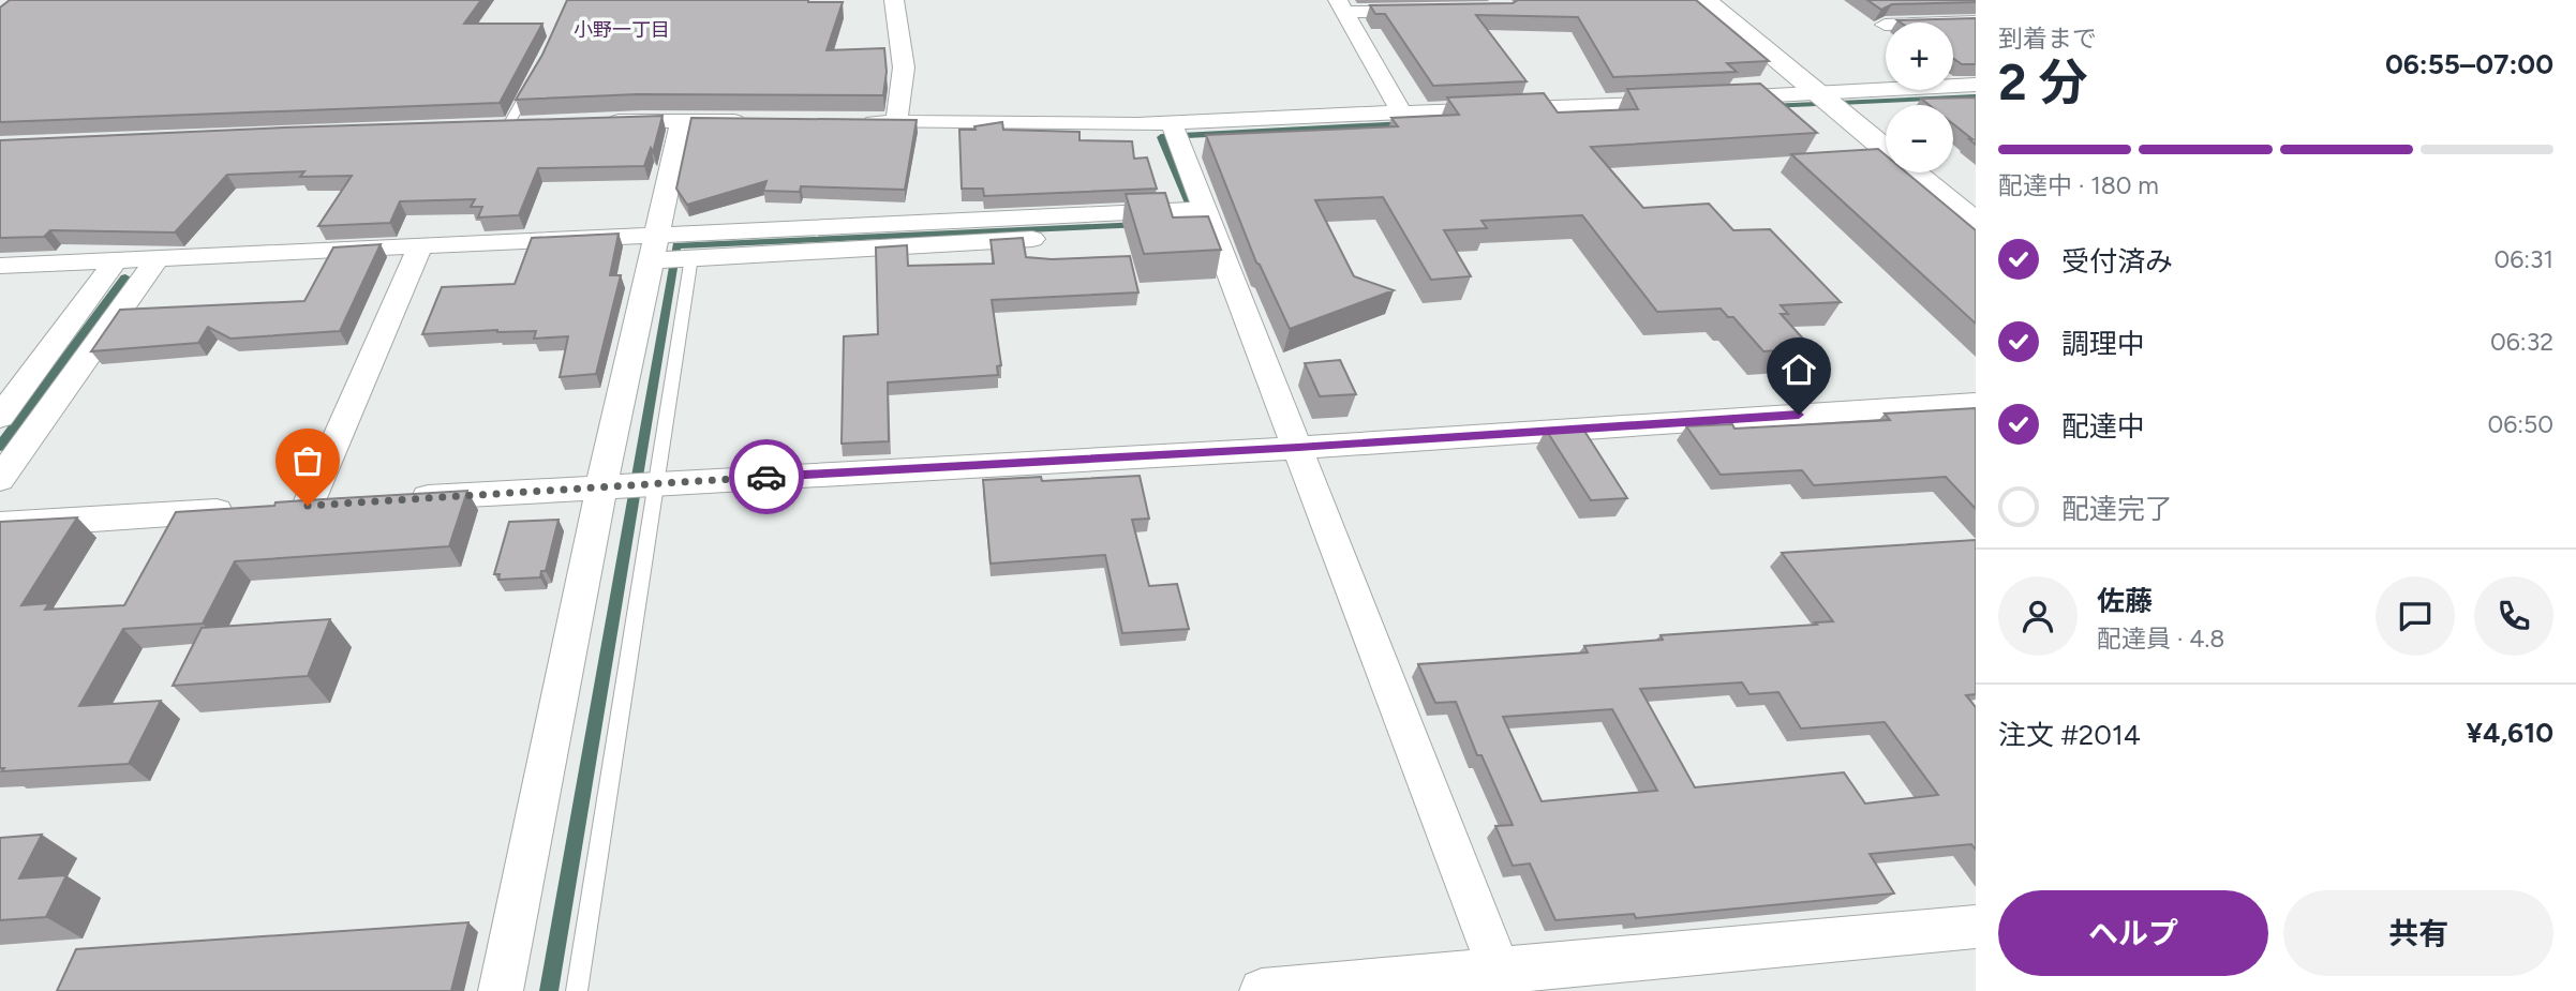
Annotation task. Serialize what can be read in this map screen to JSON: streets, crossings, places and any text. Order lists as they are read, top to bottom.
{
  "districts": ["小野一丁目"],
  "page": {
    "heading": ["2 分", "到着まで", "06:55–07:00"],
    "panel": [
      "佐藤",
      "配達員 · 4.8",
      "注文 #2014",
      "¥4,610"
    ],
    "map_buttons": ["+", "−"],
    "bar": "配達中 · 180 m",
    "list": [
      ["受付済み", "06:31"],
      ["調理中", "06:32"],
      ["配達中", "06:50"],
      "配達完了"
    ],
    "buttons": ["ヘルプ", "共有"]
  }
}
